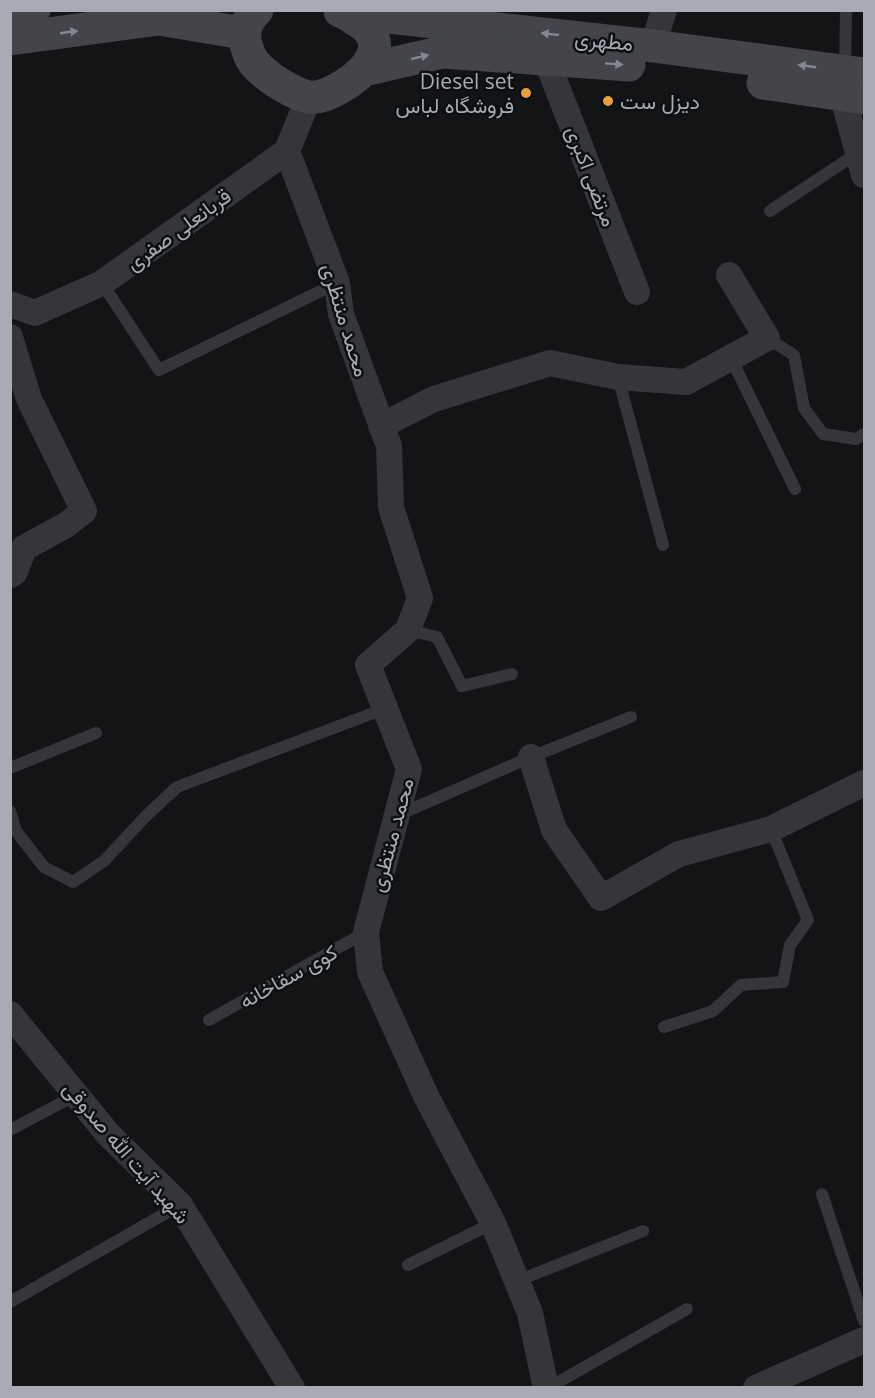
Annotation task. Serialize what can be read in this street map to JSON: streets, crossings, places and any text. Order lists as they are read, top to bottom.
{
  "streets": {
    "main road": ["مطهری"],
    "street": [
      "مرتضی اکبری",
      "قربانعلی صفری",
      "محمد منتظری",
      "شهید آیت الله صدوقی"
    ],
    "lane": ["کوی سقاخانه"]
  },
  "crossings": [
    ["مطهری", "مرتضی اکبری"],
    ["قربانعلی صفری", "محمد منتظری"],
    ["محمد منتظری", "کوی سقاخانه"]
  ],
  "places": ["Diesel set فروشگاه لباس", "دیزل ست"]
}
